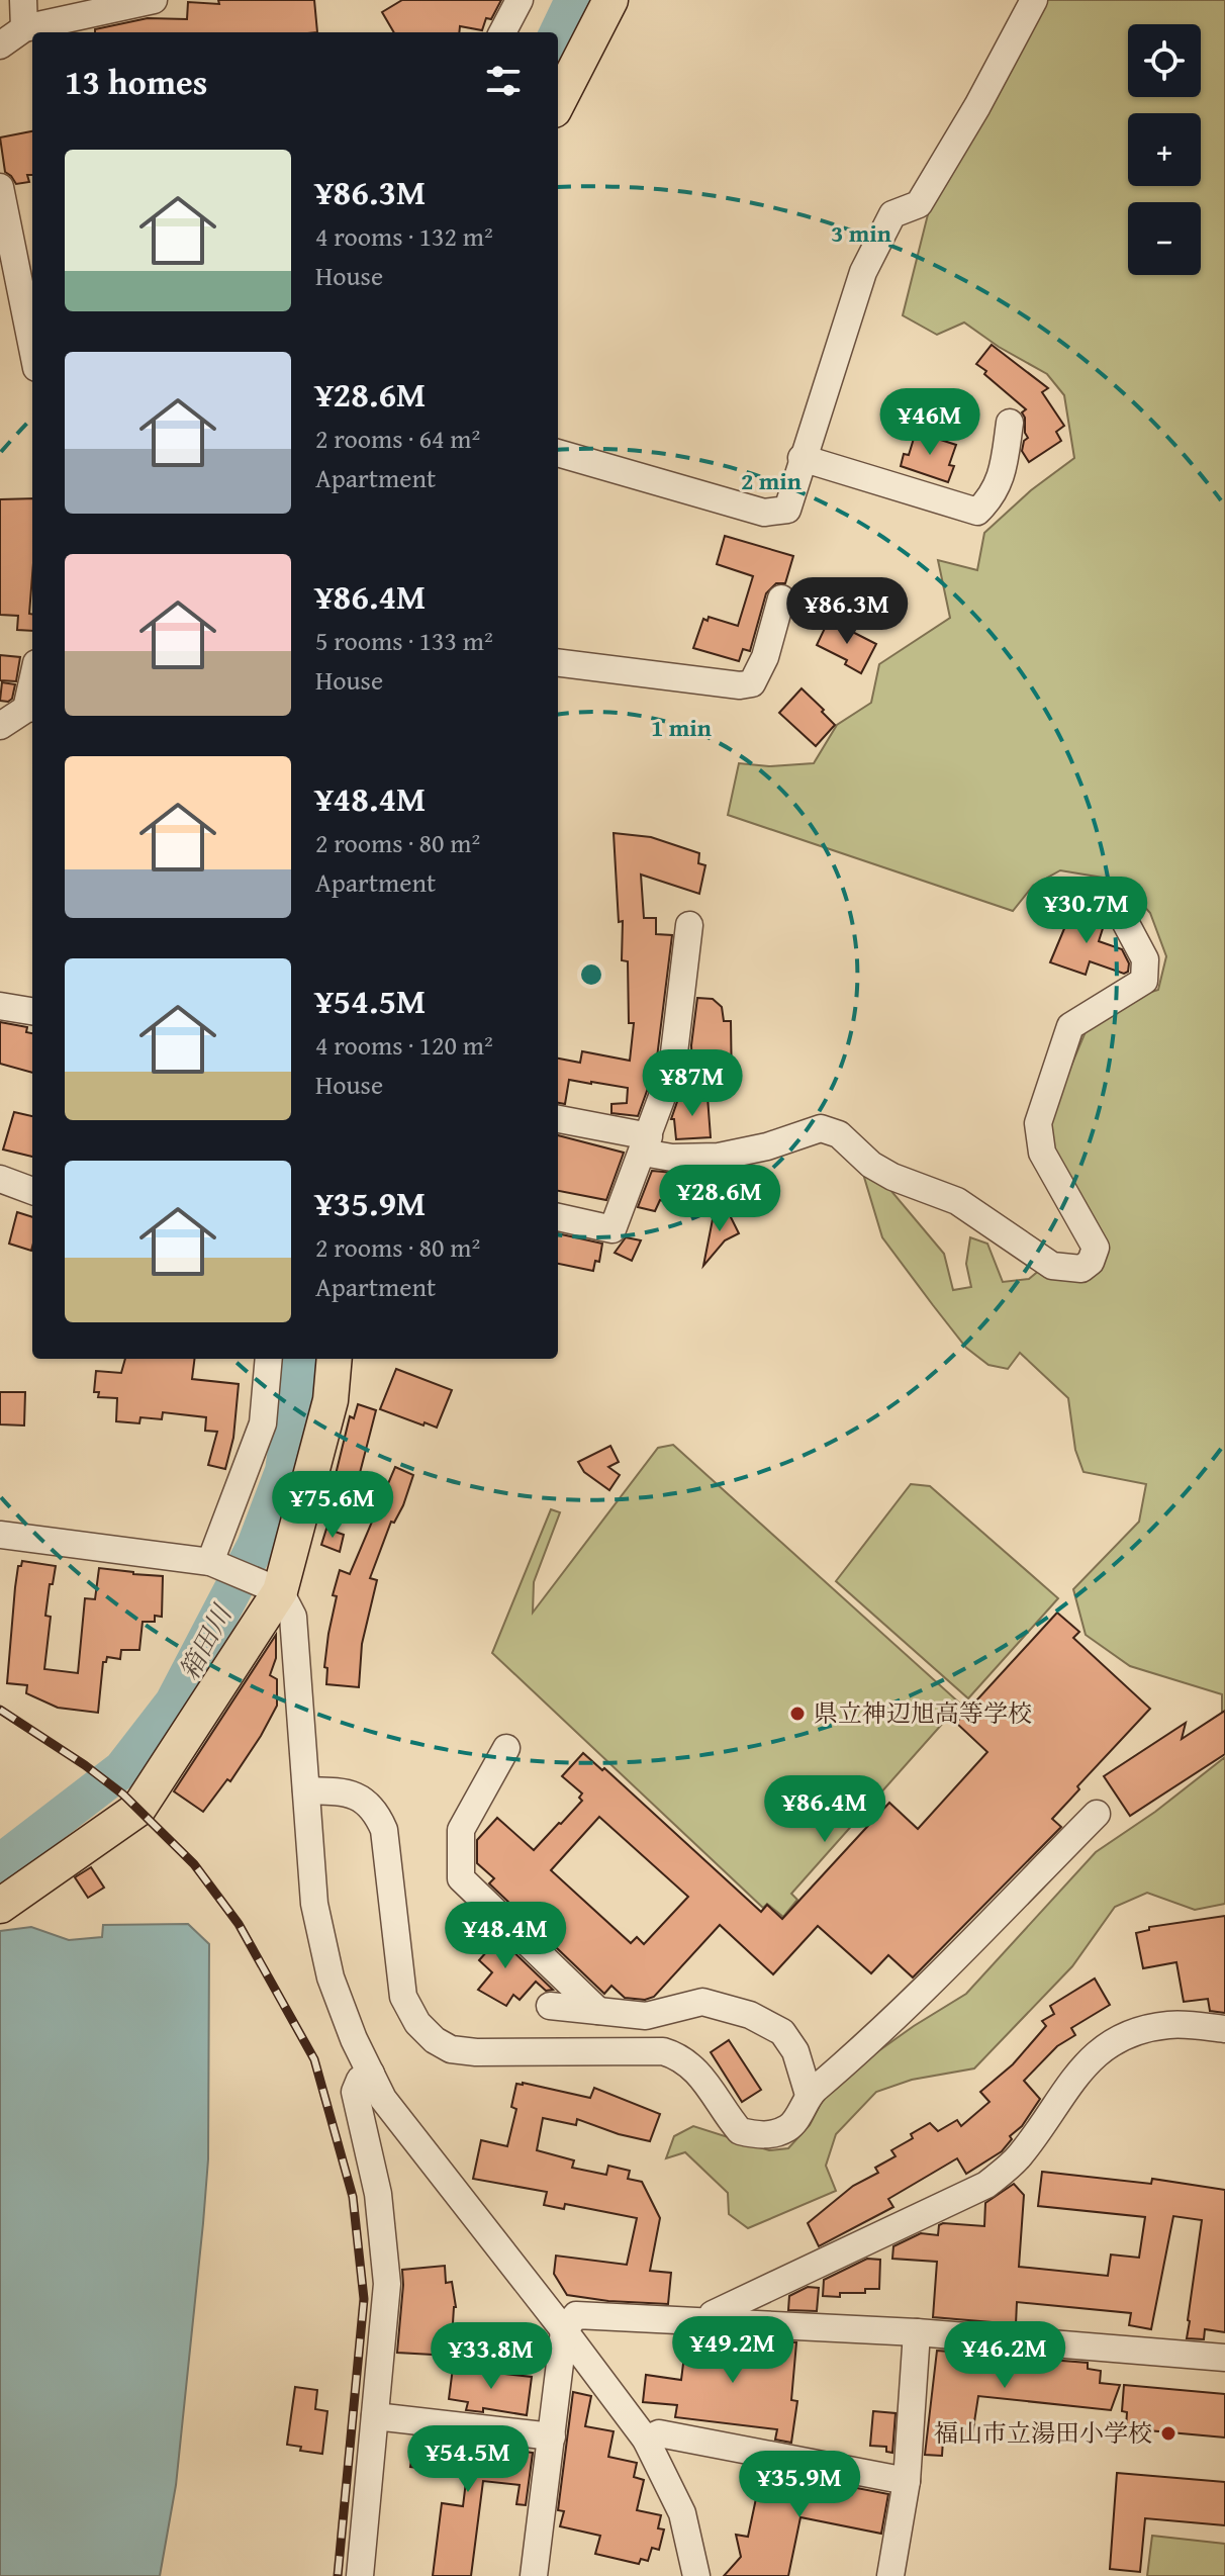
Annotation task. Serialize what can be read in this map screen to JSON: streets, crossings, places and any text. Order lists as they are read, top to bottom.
{
  "water": ["箱田川"],
  "places": ["県立神辺旭高等学校", "福山市立湯田小学校"],
  "page": {
    "map_buttons": ["+", "−"],
    "heading": "13 homes",
    "list": [
      {
        "name": "¥86.3M",
        "note": "4 rooms · 132 m² · House"
      },
      {
        "name": "¥28.6M",
        "note": "2 rooms · 64 m² · Apartment"
      },
      {
        "name": "¥86.4M",
        "note": "5 rooms · 133 m² · House"
      },
      {
        "name": "¥48.4M",
        "note": "2 rooms · 80 m² · Apartment"
      },
      {
        "name": "¥54.5M",
        "note": "4 rooms · 120 m² · House"
      },
      {
        "name": "¥35.9M",
        "note": "2 rooms · 80 m² · Apartment"
      }
    ],
    "price": [
      "¥46M",
      "¥86.3M",
      "¥30.7M",
      "¥87M",
      "¥28.6M",
      "¥75.6M",
      "¥86.4M",
      "¥48.4M",
      "¥49.2M",
      "¥46.2M",
      "¥33.8M",
      "¥54.5M",
      "¥35.9M"
    ]
  },
  "rings": ["3 min", "2 min", "1 min"]
}
